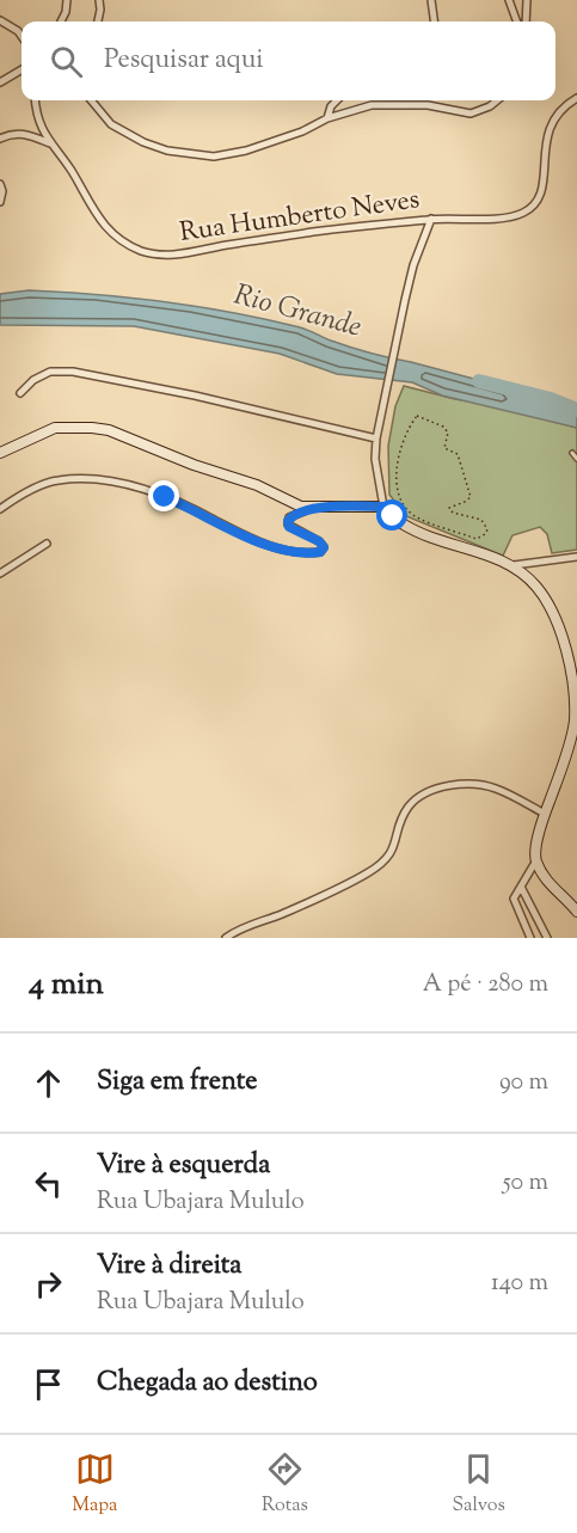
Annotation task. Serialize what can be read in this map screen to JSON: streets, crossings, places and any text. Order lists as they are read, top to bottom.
{
  "streets": {
    "street": ["Rua Humberto Neves"]
  },
  "water": ["Rio Grande"],
  "page": {
    "search": "Pesquisar aqui",
    "heading": ["4 min", "A pé · 280 m"],
    "list": [
      ["Siga em frente", "90 m"],
      ["Vire à esquerda", "Rua Ubajara Mululo", "50 m"],
      ["Vire à direita", "Rua Ubajara Mululo", "140 m"],
      "Chegada ao destino"
    ],
    "nav": ["Mapa", "Rotas", "Salvos"]
  }
}
